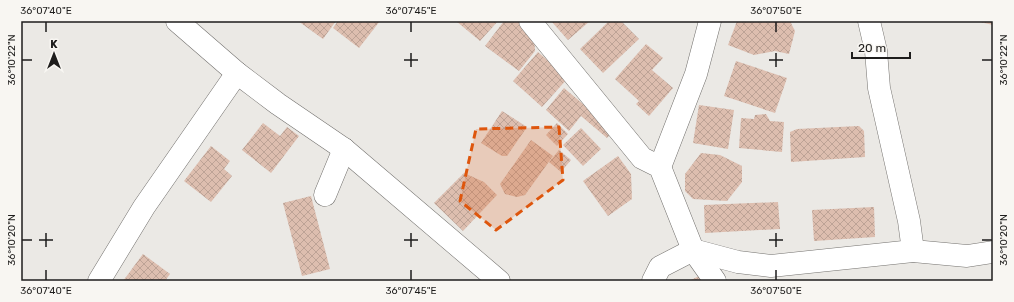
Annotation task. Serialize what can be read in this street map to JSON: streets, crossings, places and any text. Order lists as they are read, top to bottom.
{
  "scale_bar": "20 m",
  "north": "top",
  "coordinates": [
    "36°07'40\"E",
    "36°07'45\"E",
    "36°07'50\"E",
    "36°10'22\"N",
    "36°10'20\"N"
  ]
}
